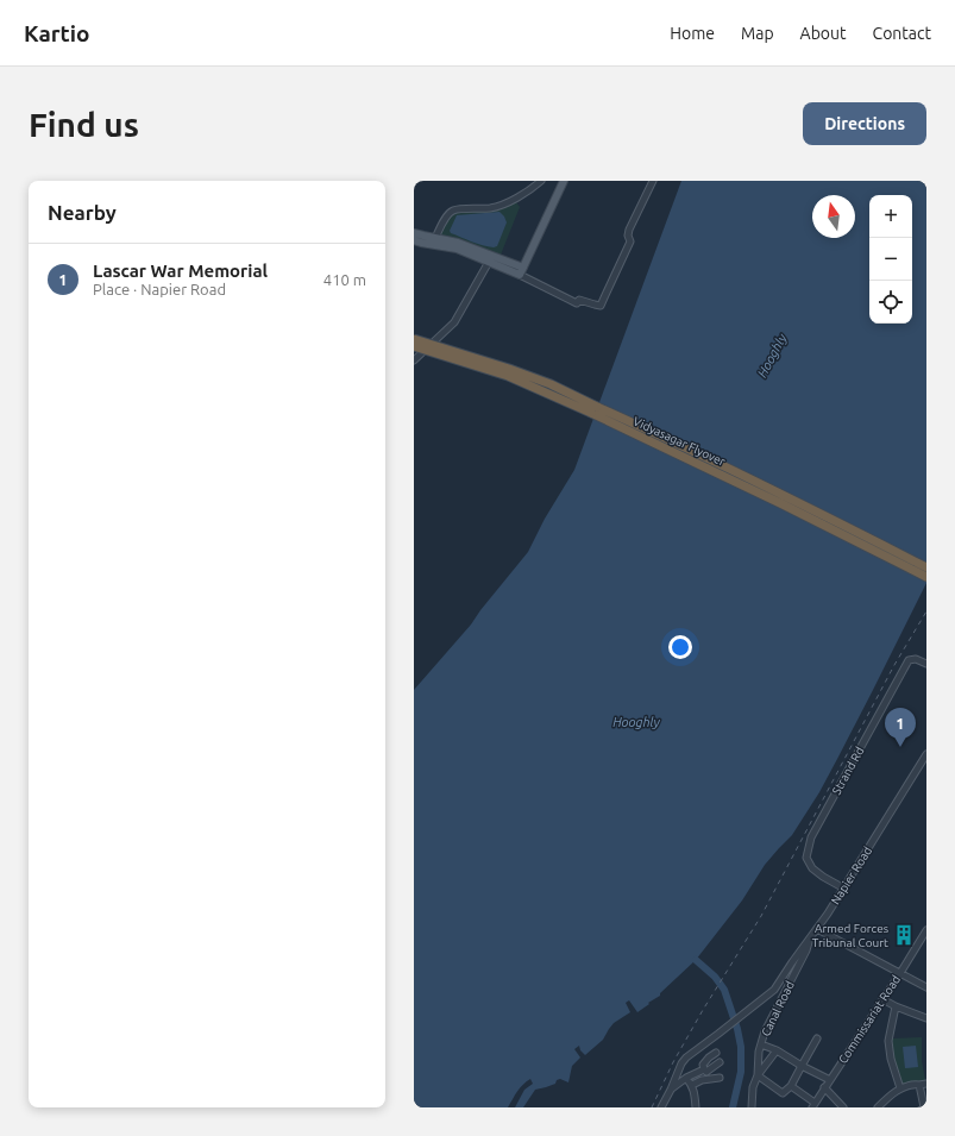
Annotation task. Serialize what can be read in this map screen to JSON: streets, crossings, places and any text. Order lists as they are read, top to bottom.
{
  "streets": {
    "highway": ["Vidyasagar Flyover"],
    "street": [
      "Strand Rd",
      "Napier Road",
      "Canal Road",
      "Commissariat Road"
    ]
  },
  "crossings": [
    ["Strand Rd", "Napier Road"],
    ["Napier Road", "Canal Road"]
  ],
  "water": ["Hooghly"],
  "places": {
    "building": ["Armed Forces Tribunal Court"]
  },
  "north": "top",
  "page": {
    "header": "Kartio",
    "nav": [
      "Home",
      "Map",
      "About",
      "Contact"
    ],
    "buttons": "Directions",
    "title": "Find us",
    "heading": "Nearby",
    "map_buttons": ["+", "−"],
    "list": [
      {
        "mark": "1",
        "name": "Lascar War Memorial",
        "note": "Place · Napier Road",
        "value": "410 m"
      }
    ],
    "pins": "1"
  }
}
